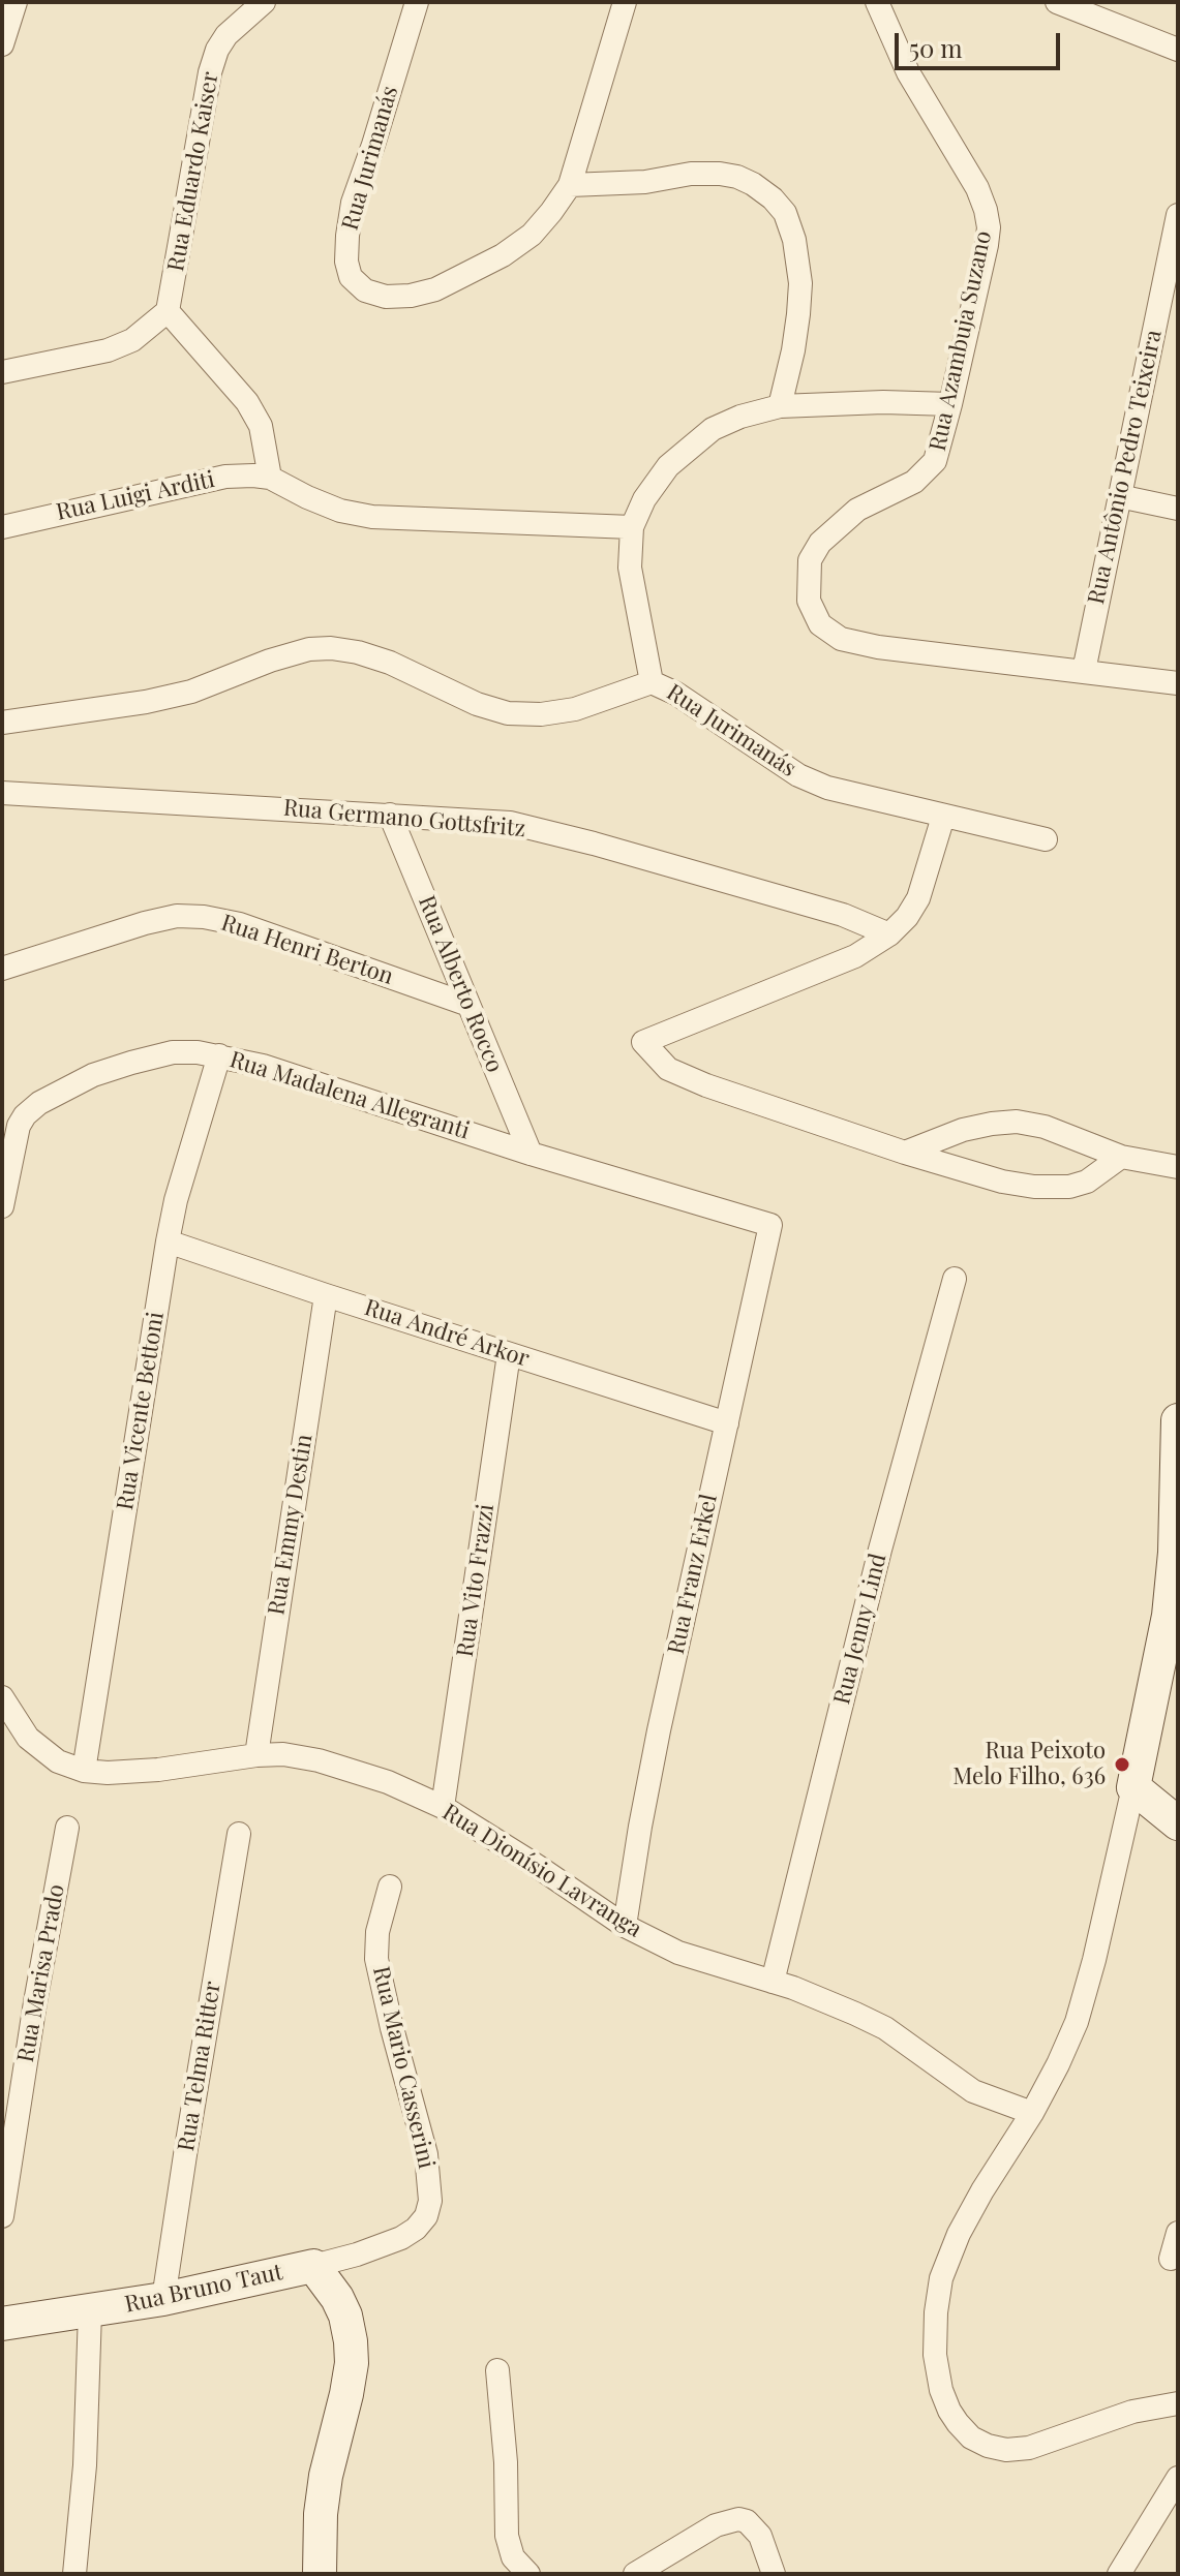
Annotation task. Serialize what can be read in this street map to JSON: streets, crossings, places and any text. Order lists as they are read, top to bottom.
{
  "streets": {
    "street": [
      "Rua Jurimanás",
      "Rua Eduardo Kaiser",
      "Rua Azambuja Suzano",
      "Rua Antônio Pedro Teixeira",
      "Rua Luigi Arditi",
      "Rua Germano Gottsfritz",
      "Rua Henri Berton",
      "Rua Alberto Rocco",
      "Rua Madalena Allegranti",
      "Rua André Arkor",
      "Rua Vicente Bettoni",
      "Rua Emmy Destin",
      "Rua Franz Erkel",
      "Rua Vito Frazzi",
      "Rua Jenny Lind",
      "Rua Dionísio Lavranga",
      "Rua Marisa Prado",
      "Rua Telma Ritter",
      "Rua Mario Casserini",
      "Rua Bruno Taut"
    ]
  },
  "crossings": [
    ["Rua Jurimanás", "Rua Azambuja Suzano"],
    ["Rua Azambuja Suzano", "Rua Antônio Pedro Teixeira"],
    ["Rua Germano Gottsfritz", "Rua Alberto Rocco"],
    ["Rua Henri Berton", "Rua Alberto Rocco"],
    ["Rua Alberto Rocco", "Rua Madalena Allegranti"],
    ["Rua Madalena Allegranti", "Rua Vicente Bettoni"],
    ["Rua Madalena Allegranti", "Rua Franz Erkel"],
    ["Rua André Arkor", "Rua Vicente Bettoni"],
    ["Rua André Arkor", "Rua Emmy Destin"],
    ["Rua André Arkor", "Rua Franz Erkel"],
    ["Rua André Arkor", "Rua Vito Frazzi"],
    ["Rua Vicente Bettoni", "Rua Dionísio Lavranga"],
    ["Rua Emmy Destin", "Rua Dionísio Lavranga"],
    ["Rua Franz Erkel", "Rua Dionísio Lavranga"],
    ["Rua Vito Frazzi", "Rua Dionísio Lavranga"],
    ["Rua Jenny Lind", "Rua Dionísio Lavranga"],
    ["Rua Telma Ritter", "Rua Bruno Taut"],
    ["Rua Mario Casserini", "Rua Bruno Taut"]
  ],
  "places": ["Rua Peixoto Melo Filho, 636"],
  "scale_bar": "50 m"
}
